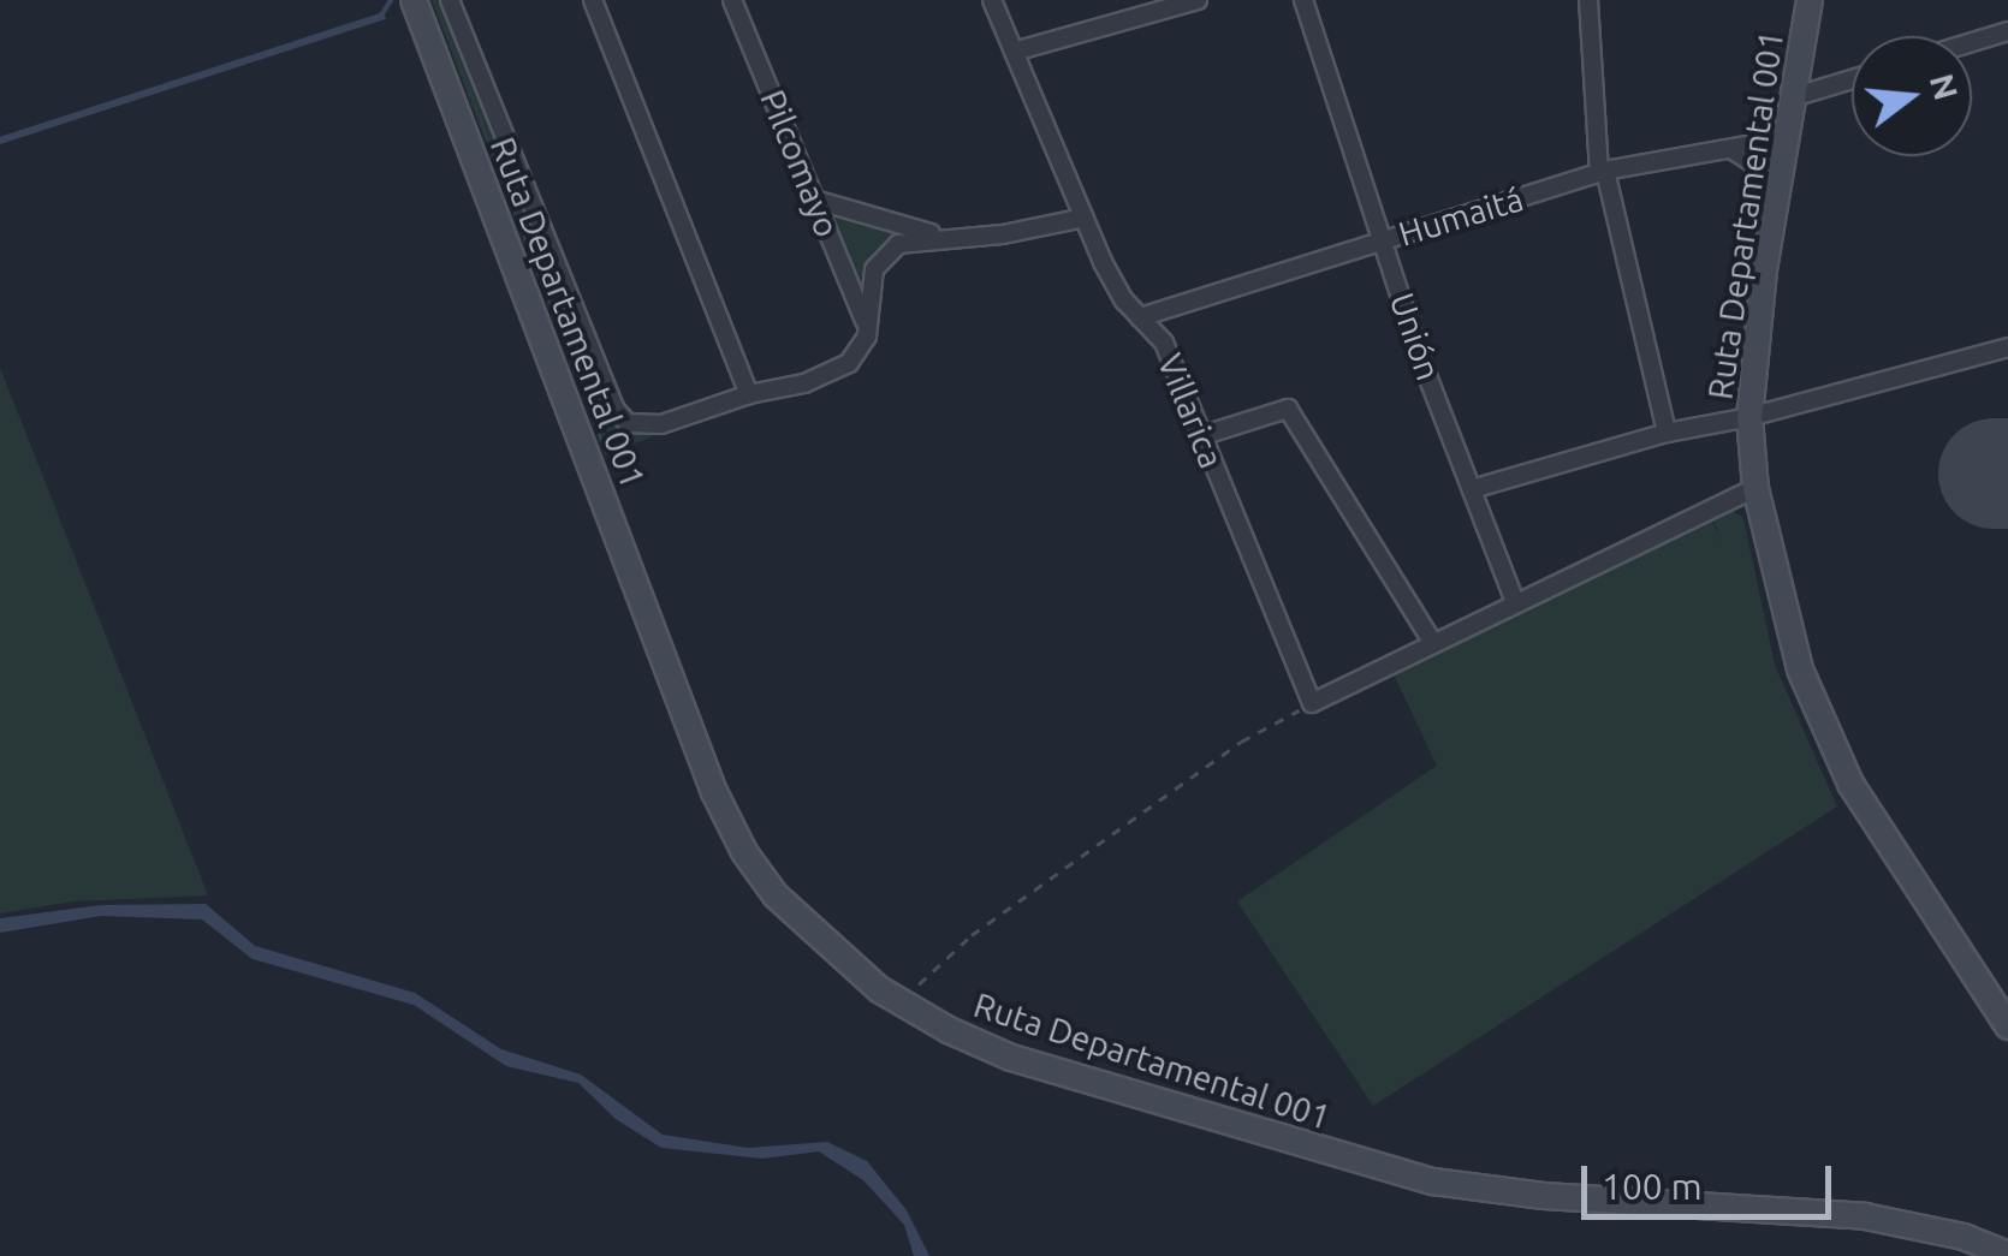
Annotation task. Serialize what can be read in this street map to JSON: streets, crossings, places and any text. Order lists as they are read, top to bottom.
{
  "streets": {
    "street": [
      "Pilcomayo",
      "Ruta Departamental 001",
      "Humaitá",
      "Unión",
      "Villarica"
    ]
  },
  "crossings": [
    ["Ruta Departamental 001", "Humaitá"],
    ["Humaitá", "Unión"],
    ["Humaitá", "Villarica"]
  ],
  "scale_bar": "100 m",
  "north": "right"
}
